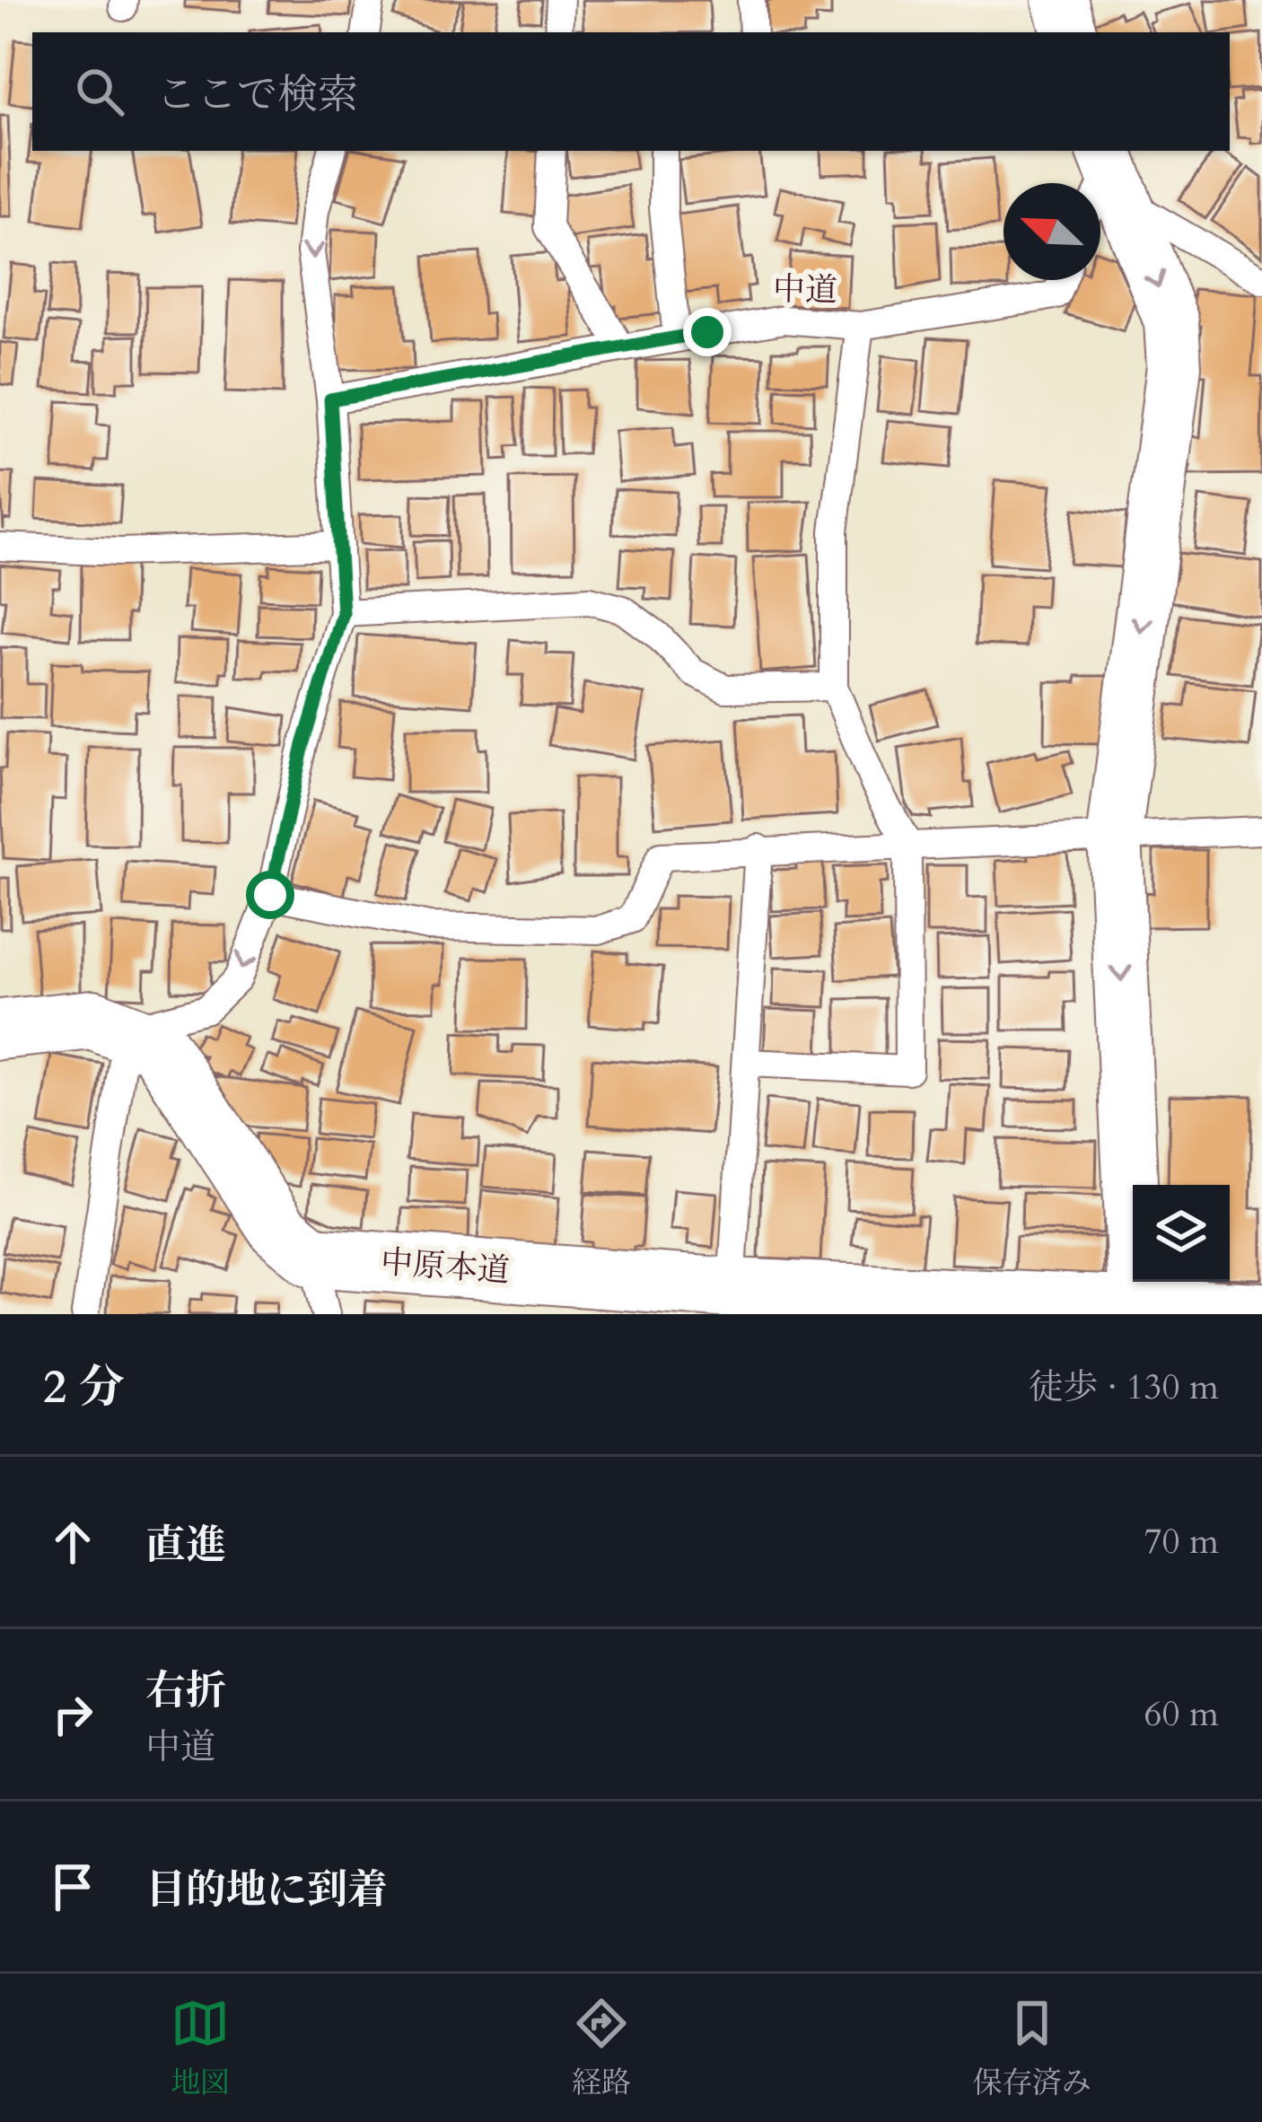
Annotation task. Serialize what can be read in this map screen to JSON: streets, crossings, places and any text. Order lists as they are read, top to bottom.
{
  "streets": {
    "street": ["中原本道"],
    "lane": ["中道"]
  },
  "north": "top left",
  "page": {
    "search": "ここで検索",
    "heading": ["2 分", "徒歩 · 130 m"],
    "list": [
      ["直進", "70 m"],
      ["右折", "中道", "60 m"],
      "目的地に到着"
    ],
    "nav": ["地図", "経路", "保存済み"]
  }
}
